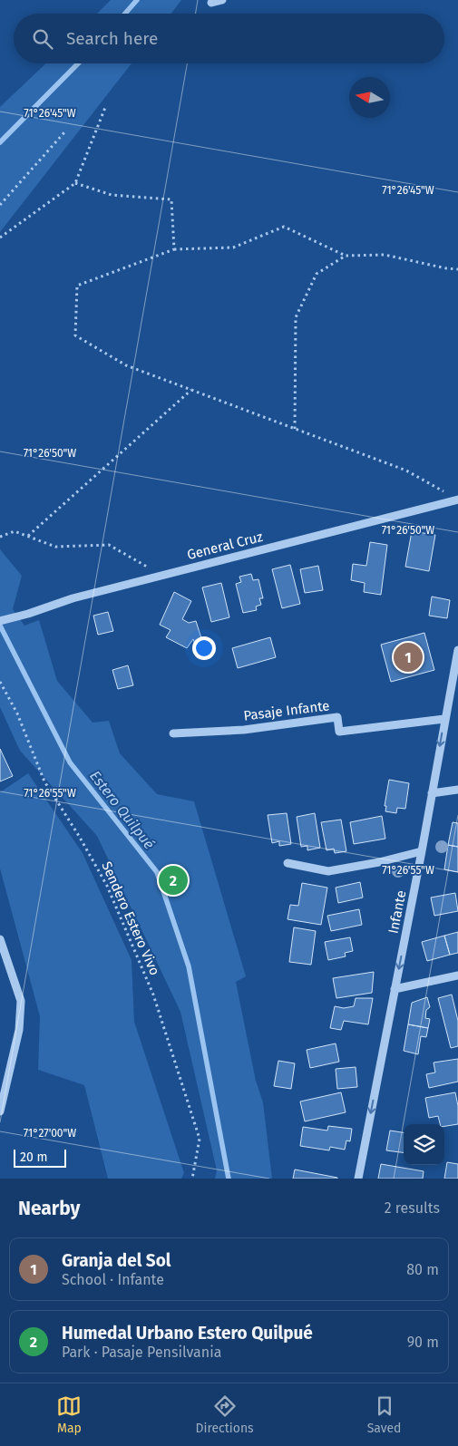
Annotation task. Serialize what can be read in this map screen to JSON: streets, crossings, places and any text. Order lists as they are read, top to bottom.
{
  "streets": {
    "street": ["General Cruz", "Pasaje Infante", "Infante"],
    "path": ["Sendero Estero Vivo"]
  },
  "crossings": [
    ["Pasaje Infante", "Infante"]
  ],
  "one_way": ["Infante"],
  "water": ["Estero Quilpué"],
  "scale_bar": "20 m",
  "north": "left",
  "page": {
    "search": "Search here",
    "pins": ["1", "2"],
    "scale": "20 m",
    "heading": ["Nearby", "2 results"],
    "list": [
      {
        "mark": "1",
        "name": "Granja del Sol",
        "note": "School · Infante",
        "value": "80 m"
      },
      {
        "mark": "2",
        "name": "Humedal Urbano Estero Quilpué",
        "note": "Park · Pasaje Pensilvania",
        "value": "90 m"
      }
    ],
    "nav": ["Map", "Directions", "Saved"]
  },
  "coordinates": [
    "71°26'45\"W",
    "71°26'50\"W",
    "71°26'55\"W",
    "71°27'00\"W"
  ]
}
